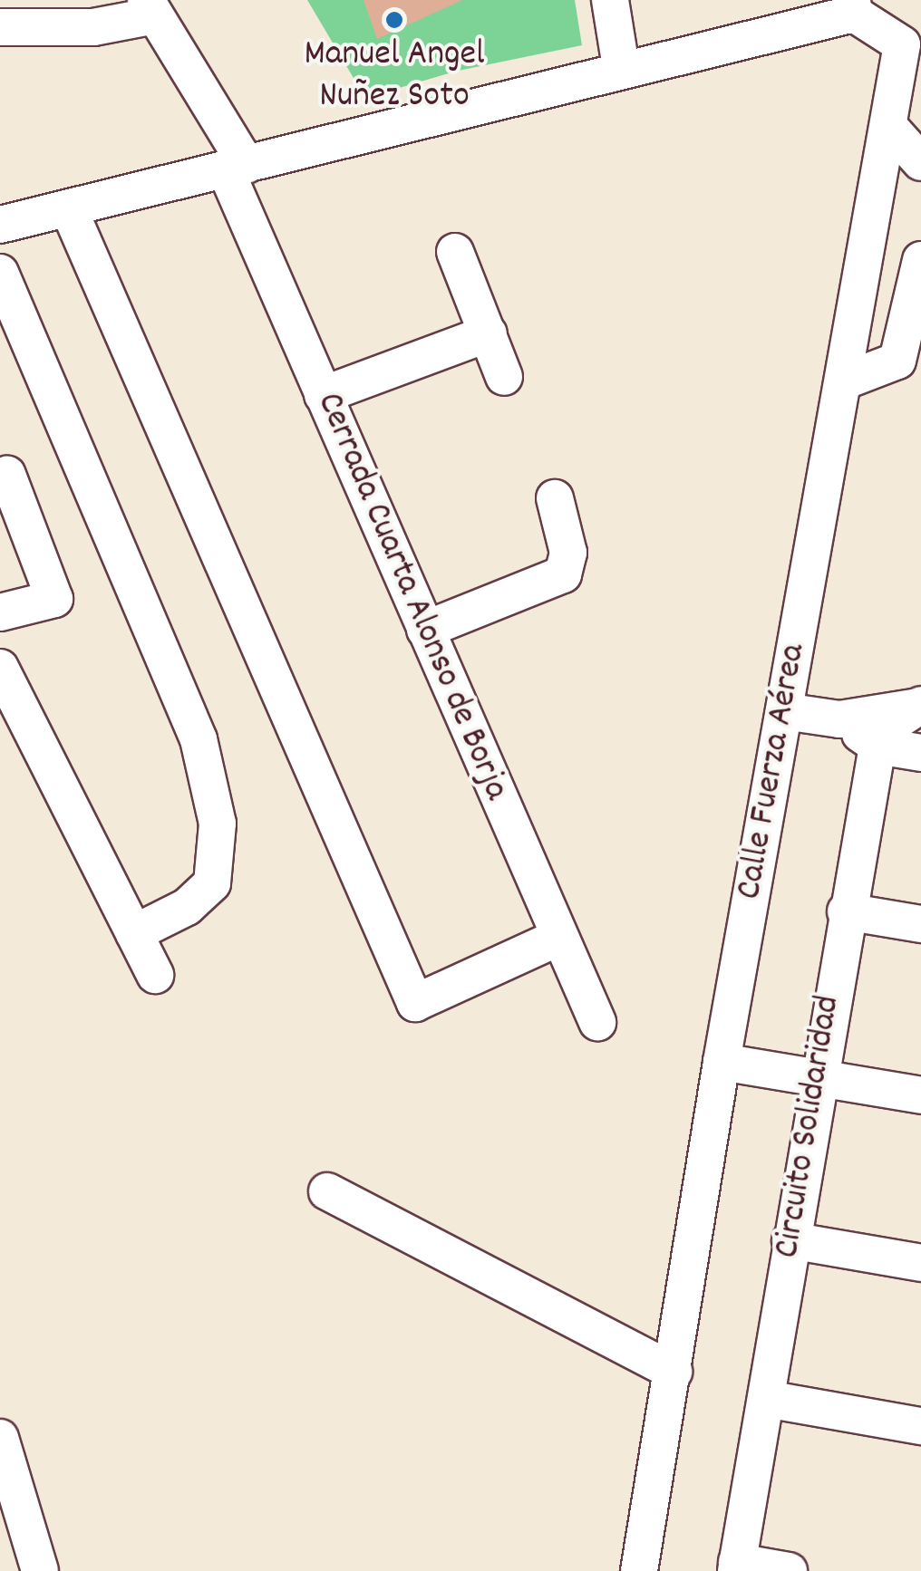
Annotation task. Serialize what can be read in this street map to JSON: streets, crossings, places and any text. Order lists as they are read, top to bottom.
{
  "streets": {
    "street": ["Cerrada Cuarta Alonso de Borja", "Calle Fuerza Aérea", "Circuito Solidaridad"]
  },
  "places": ["Manuel Angel Nuñez Soto"]
}
